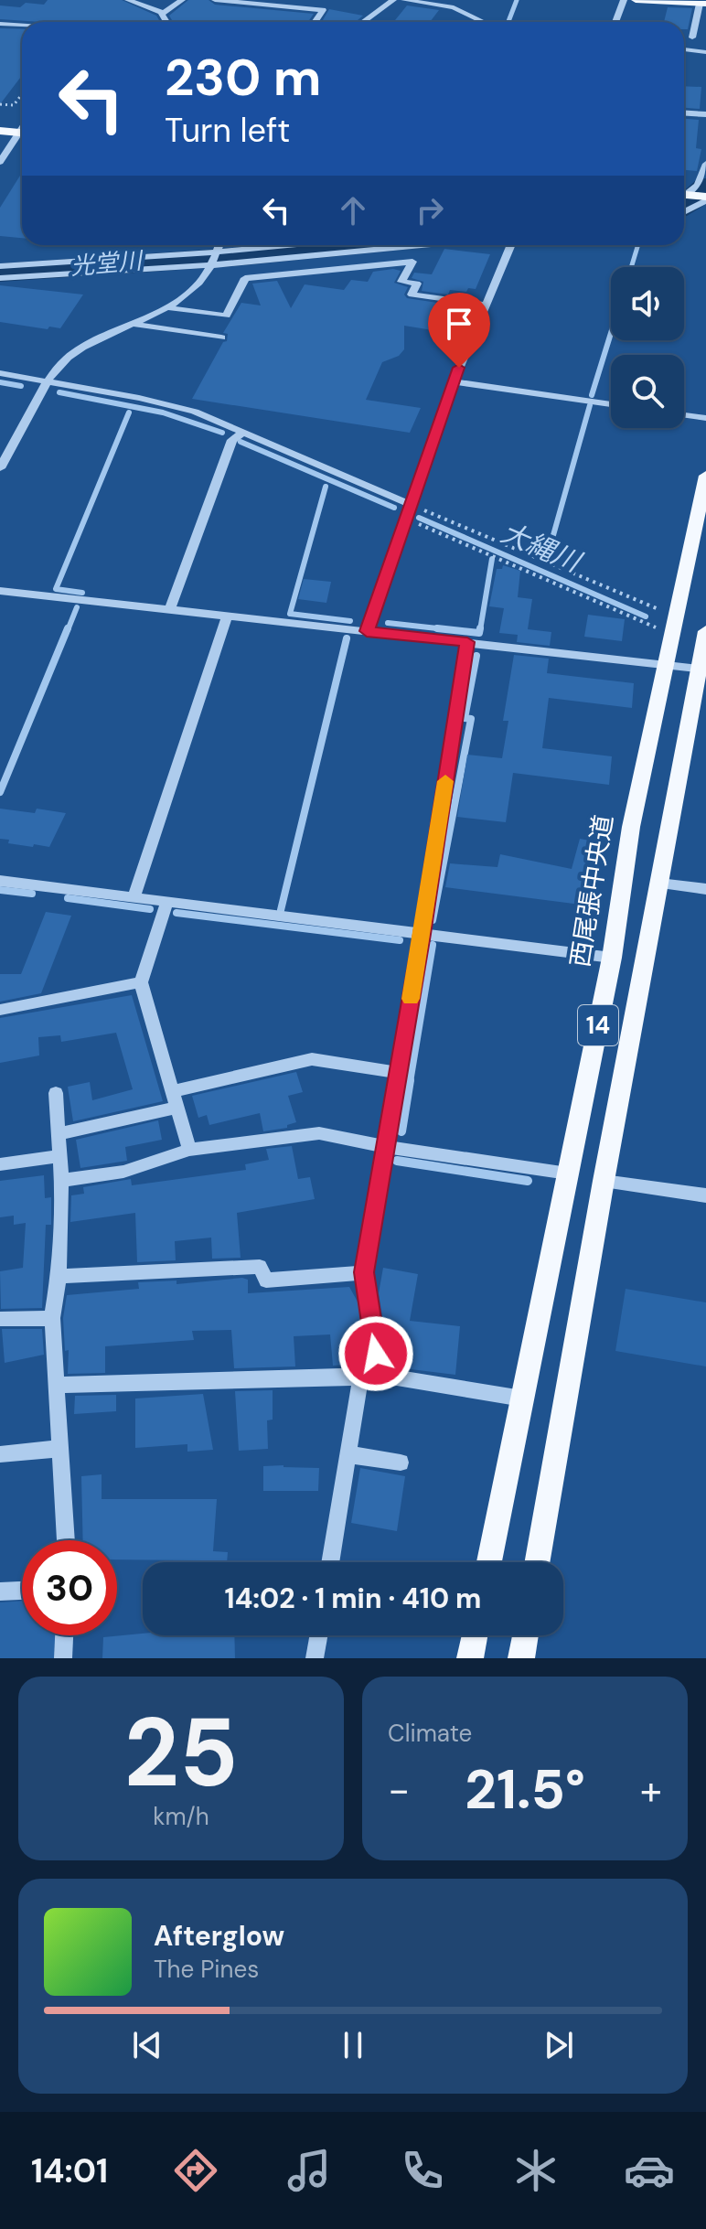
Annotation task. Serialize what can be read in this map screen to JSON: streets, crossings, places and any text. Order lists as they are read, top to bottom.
{
  "streets": {
    "main road": ["西尾張中央道", "14"]
  },
  "water": ["光堂川", "大縄川"],
  "page": {
    "turn": ["230 m", "Turn left"],
    "limit": "30",
    "trip": "14:02 · 1 min · 410 m",
    "tile": [
      ["25", "km/h"],
      "Climate"
    ],
    "heat": ["−", "21.5°", "+"],
    "song": ["Afterglow", "The Pines"],
    "tabs": "14:01"
  }
}
